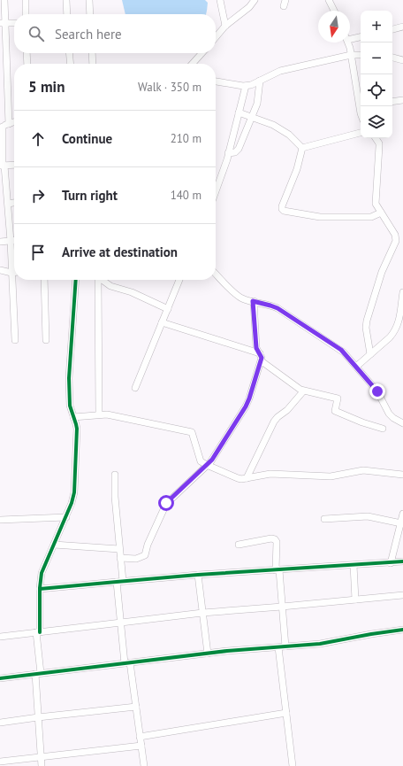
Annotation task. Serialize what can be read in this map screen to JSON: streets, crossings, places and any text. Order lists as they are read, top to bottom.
{
  "north": "bottom",
  "page": {
    "map_buttons": ["+", "−"],
    "search": "Search here",
    "heading": ["5 min", "Walk · 350 m"],
    "list": [
      ["Continue", "210 m"],
      ["Turn right", "140 m"],
      "Arrive at destination"
    ]
  }
}
